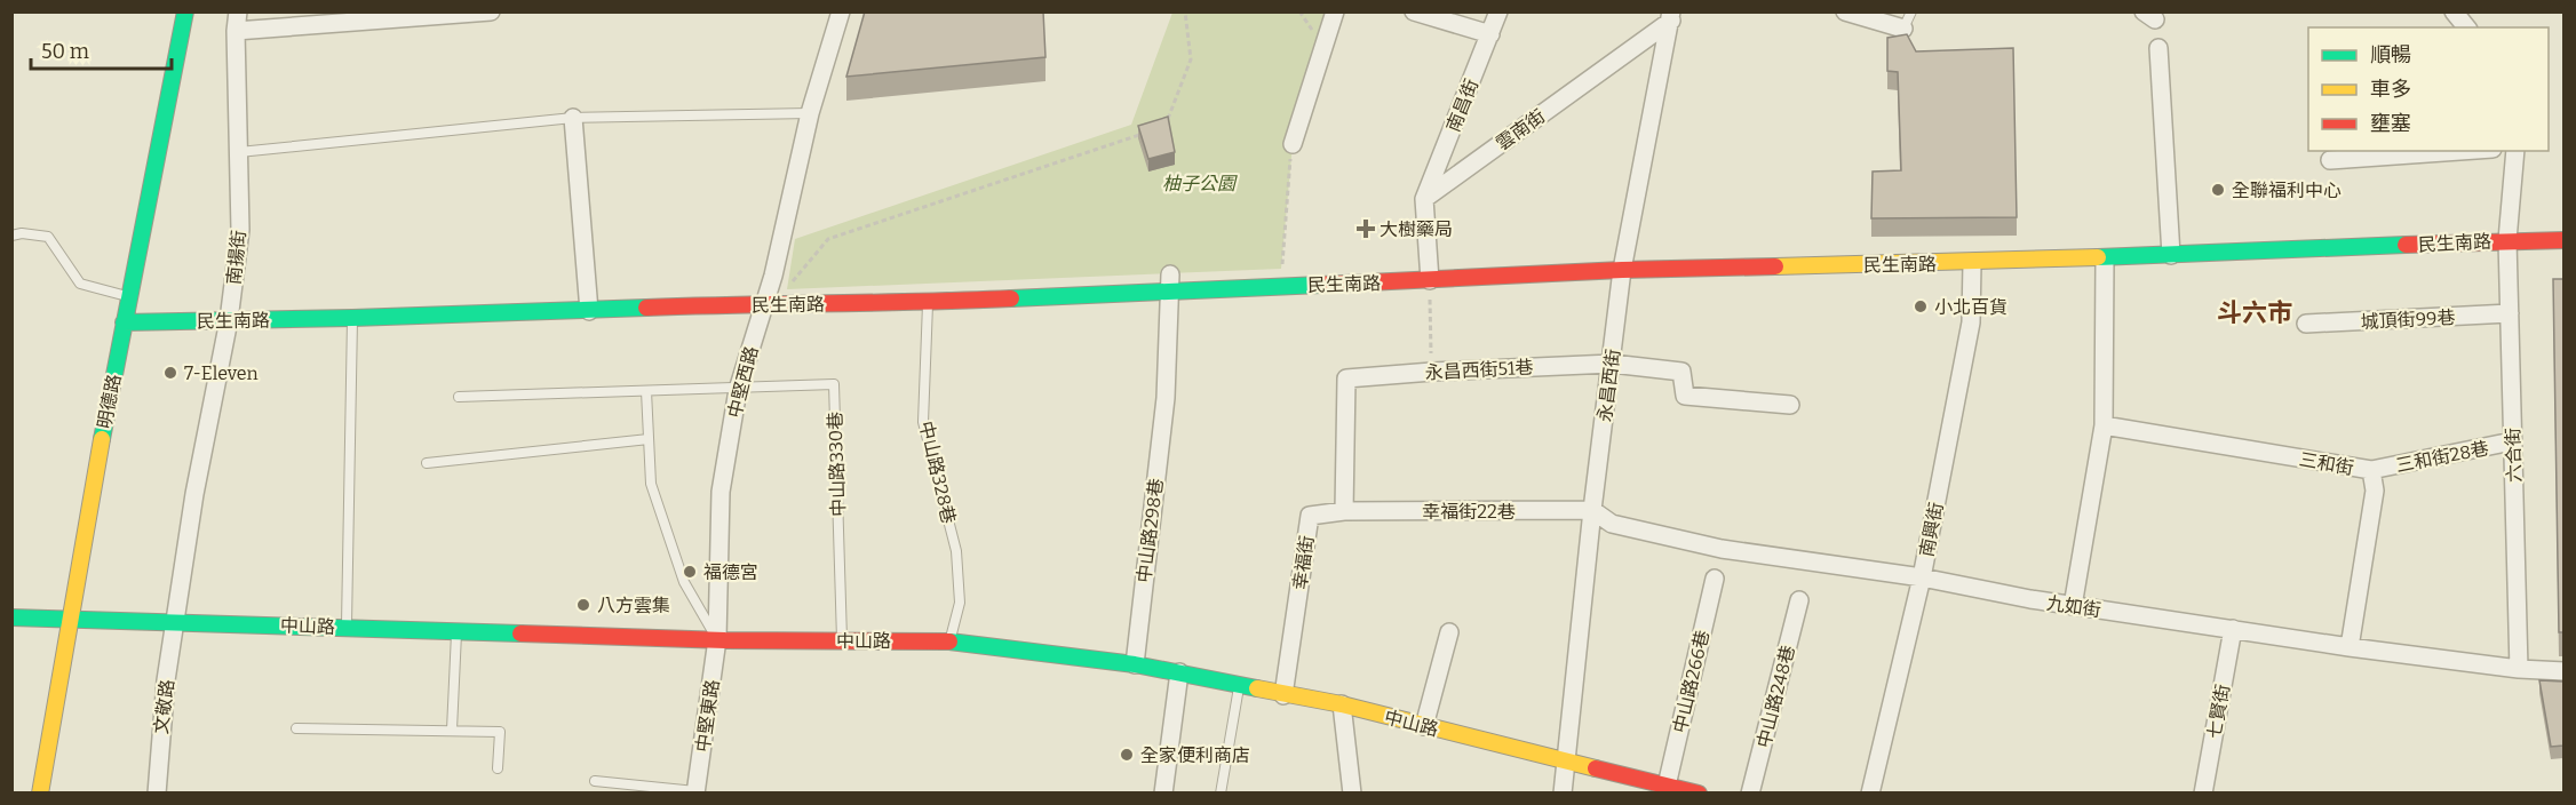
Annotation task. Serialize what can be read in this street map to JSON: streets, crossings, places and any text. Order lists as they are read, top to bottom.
{
  "streets": {
    "street": [
      "南昌街",
      "雲南街",
      "民生南路",
      "南揚街",
      "城頂街99巷",
      "永昌西街51巷",
      "中堅西路",
      "永昌西街",
      "明德路",
      "六合街",
      "三和街28巷",
      "三和街",
      "幸福街22巷",
      "南興街",
      "中山路298巷",
      "幸福街",
      "九如街",
      "中山路",
      "中山路266巷",
      "中山路248巷",
      "文敬路",
      "七賢街",
      "中堅東路"
    ],
    "lane": ["中山路330巷", "中山路328巷"]
  },
  "crossings": [
    ["南昌街", "雲南街"],
    ["雲南街", "永昌西街"],
    ["民生南路", "南揚街"],
    ["民生南路", "中堅西路"],
    ["民生南路", "永昌西街"],
    ["民生南路", "明德路"],
    ["民生南路", "六合街"],
    ["民生南路", "中山路328巷"],
    ["民生南路", "南興街"],
    ["民生南路", "中山路298巷"],
    ["南揚街", "中山路"],
    ["南揚街", "文敬路"],
    ["城頂街99巷", "六合街"],
    ["永昌西街51巷", "永昌西街"],
    ["永昌西街51巷", "幸福街22巷"],
    ["永昌西街51巷", "幸福街"],
    ["中堅西路", "中山路330巷"],
    ["中堅西路", "中山路"],
    ["中堅西路", "中堅東路"],
    ["永昌西街", "幸福街22巷"],
    ["永昌西街", "九如街"],
    ["永昌西街", "中山路"],
    ["明德路", "中山路"],
    ["六合街", "三和街28巷"],
    ["六合街", "九如街"],
    ["三和街28巷", "三和街"],
    ["三和街", "九如街"],
    ["中山路330巷", "中山路"],
    ["中山路328巷", "中山路"],
    ["幸福街22巷", "幸福街"],
    ["幸福街22巷", "九如街"],
    ["南興街", "九如街"],
    ["中山路298巷", "中山路"],
    ["幸福街", "中山路"],
    ["九如街", "七賢街"],
    ["中山路", "中山路266巷"],
    ["中山路", "文敬路"],
    ["中山路", "中堅東路"]
  ],
  "districts": ["斗六市"],
  "parks": ["柚子公園"],
  "places": {
    "other": [
      "全聯福利中心",
      "小北百貨",
      "7-Eleven",
      "福德宮",
      "八方雲集",
      "全家便利商店"
    ],
    "health": ["大樹藥局"]
  },
  "legend": ["順暢", "車多", "壅塞"],
  "scale_bar": "50 m"
}
